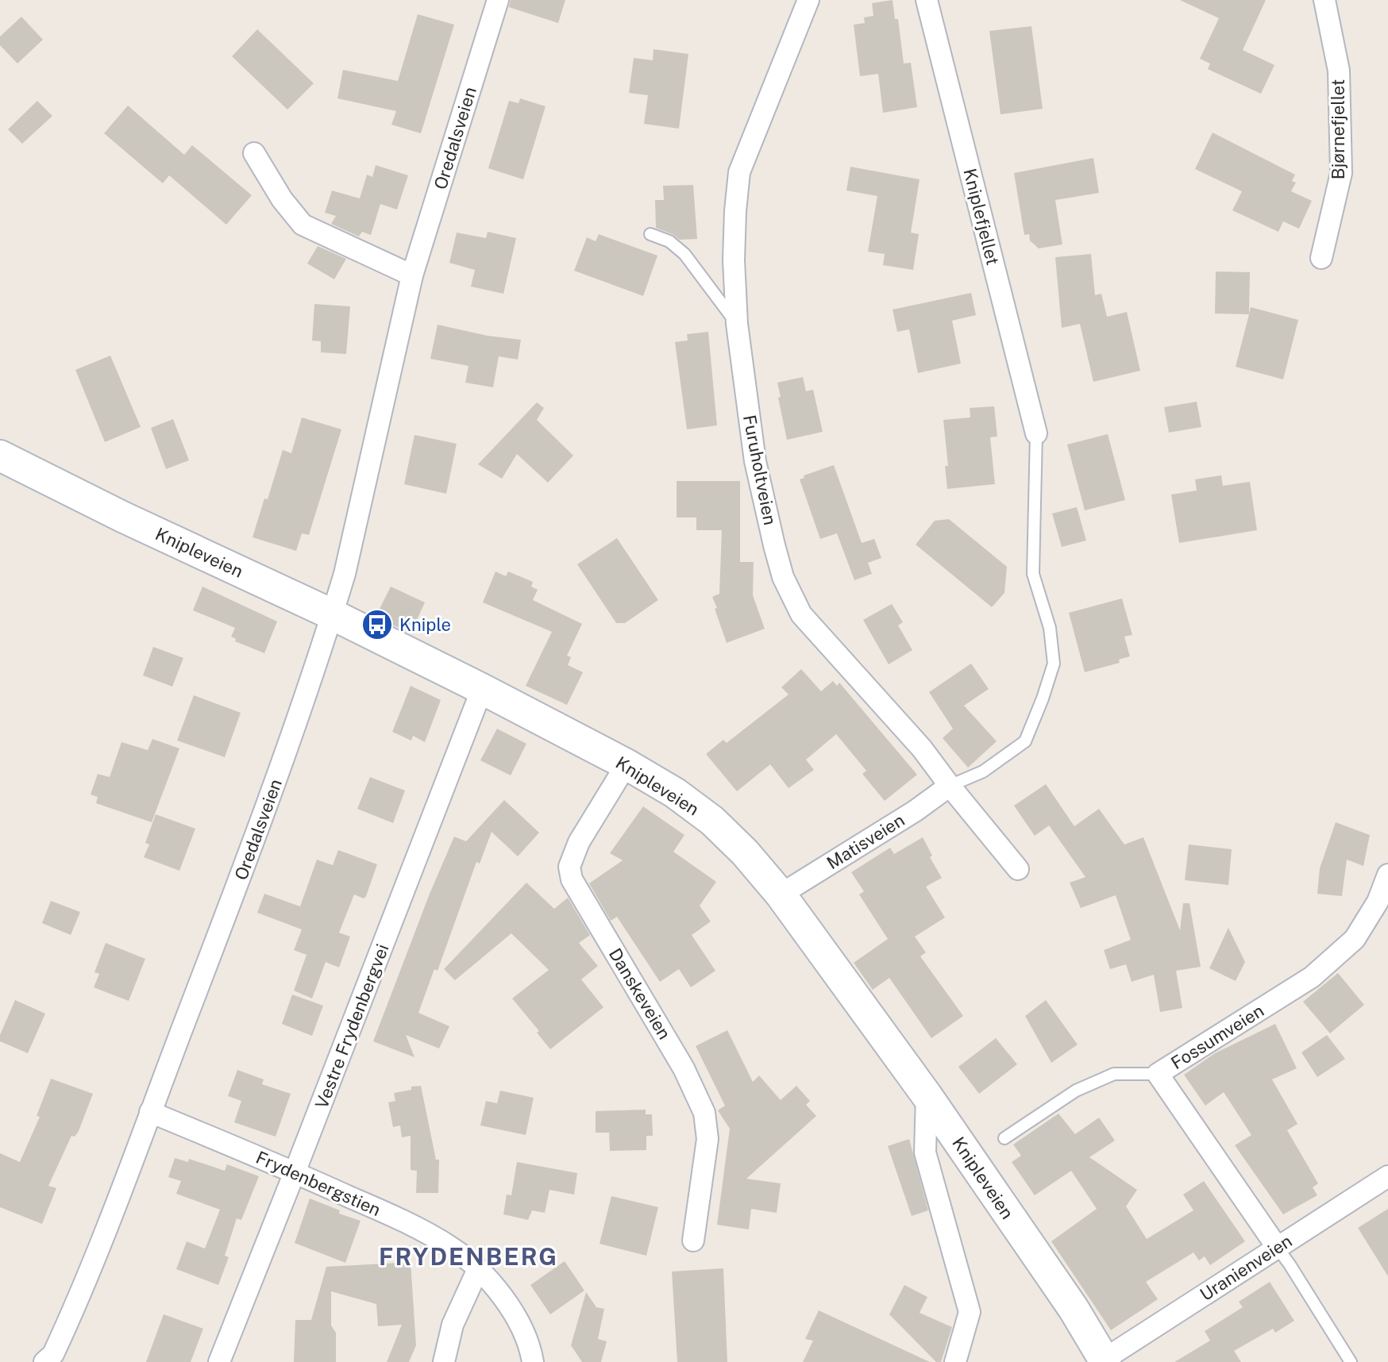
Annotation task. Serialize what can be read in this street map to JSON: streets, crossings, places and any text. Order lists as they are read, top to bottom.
{
  "streets": {
    "street": [
      "Bjørnefjellet",
      "Oredalsveien",
      "Kniplefjellet",
      "Furuholtveien",
      "Knipleveien",
      "Matisveien",
      "Danskeveien",
      "Vestre Frydenbergvei",
      "Fossumveien",
      "Frydenbergstien",
      "Uranienveien"
    ]
  },
  "crossings": [
    ["Oredalsveien", "Knipleveien"],
    ["Oredalsveien", "Frydenbergstien"],
    ["Furuholtveien", "Matisveien"],
    ["Knipleveien", "Matisveien"],
    ["Knipleveien", "Danskeveien"],
    ["Knipleveien", "Vestre Frydenbergvei"],
    ["Knipleveien", "Uranienveien"],
    ["Vestre Frydenbergvei", "Frydenbergstien"]
  ],
  "districts": ["FRYDENBERG"],
  "places": {
    "bus stop": ["Kniple"]
  }
}
